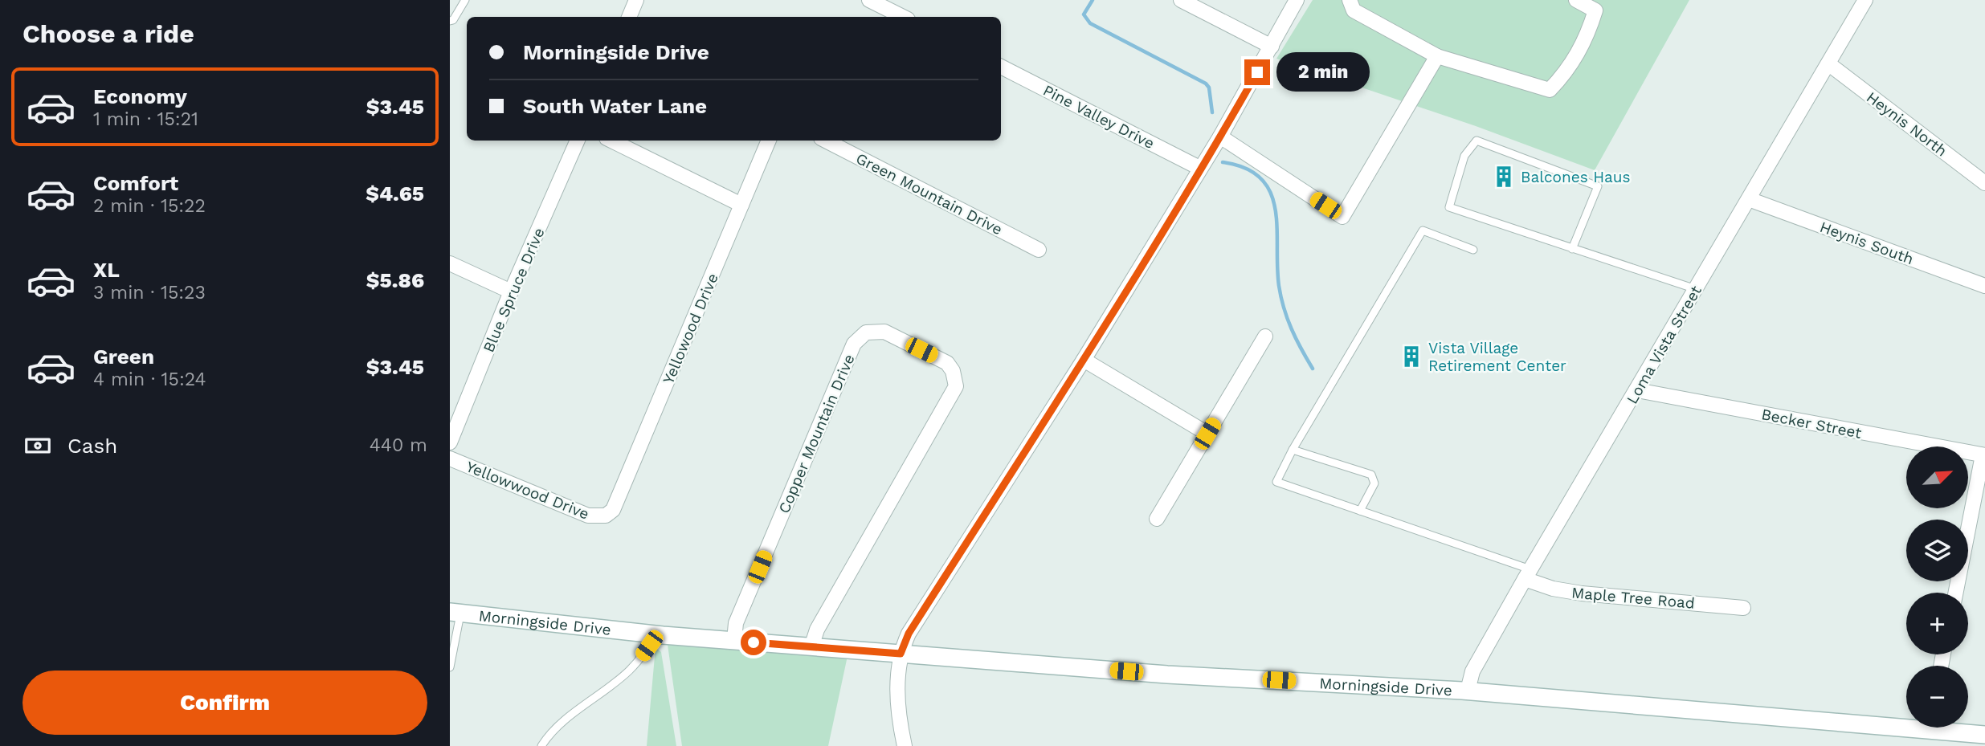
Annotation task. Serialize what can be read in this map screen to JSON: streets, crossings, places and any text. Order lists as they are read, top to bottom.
{
  "streets": {
    "street": [
      "Pine Valley Drive",
      "Heynis North",
      "Green Mountain Drive",
      "Heynis South",
      "Blue Spruce Drive",
      "Yellowood Drive",
      "Loma Vista Street",
      "Becker Street",
      "Copper Mountain Drive",
      "Yellowwood Drive",
      "Maple Tree Road",
      "Morningside Drive"
    ]
  },
  "crossings": [
    ["Heynis North", "Loma Vista Street"],
    ["Heynis South", "Loma Vista Street"],
    ["Yellowood Drive", "Yellowwood Drive"],
    ["Loma Vista Street", "Becker Street"],
    ["Loma Vista Street", "Maple Tree Road"],
    ["Loma Vista Street", "Morningside Drive"],
    ["Copper Mountain Drive", "Morningside Drive"]
  ],
  "places": {
    "building": ["Balcones Haus", "Vista Village Retirement Center"]
  },
  "north": "top right",
  "page": {
    "heading": "Choose a ride",
    "banner": ["Morningside Drive", "South Water Lane"],
    "bubble": "2 min",
    "list": [
      {
        "name": "Economy",
        "note": "1 min · 15:21",
        "value": "$3.45"
      },
      {
        "name": "Comfort",
        "note": "2 min · 15:22",
        "value": "$4.65"
      },
      {
        "name": "XL",
        "note": "3 min · 15:23",
        "value": "$5.86"
      },
      {
        "name": "Green",
        "note": "4 min · 15:24",
        "value": "$3.45"
      }
    ],
    "pay": ["Cash", "440 m"],
    "map_buttons": ["+", "−"],
    "buttons": "Confirm"
  }
}
